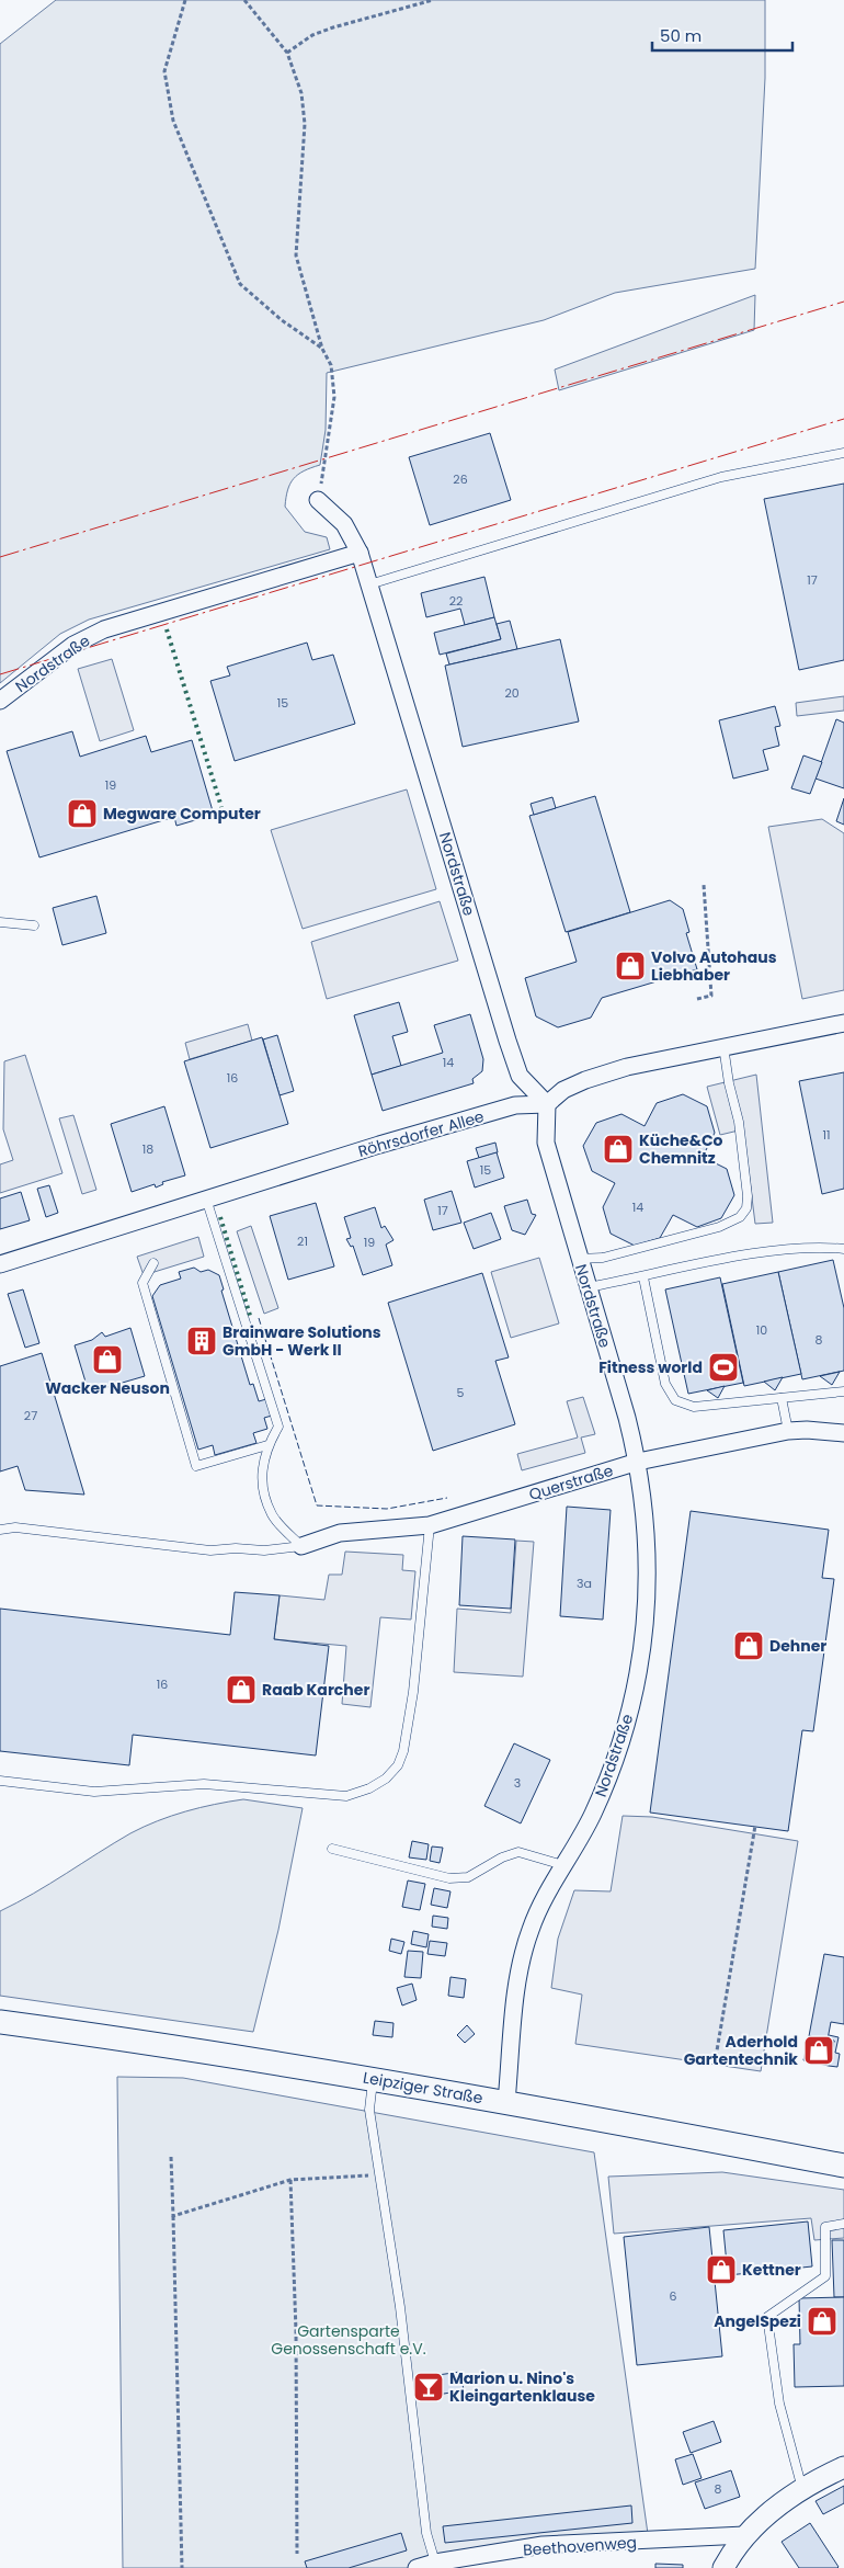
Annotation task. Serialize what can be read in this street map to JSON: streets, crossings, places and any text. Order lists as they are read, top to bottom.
{
  "streets": {
    "main road": ["Leipziger Straße"],
    "street": [
      "Nordstraße",
      "Röhrsdorfer Allee",
      "Querstraße",
      "Beethovenweg"
    ]
  },
  "crossings": [
    ["Nordstraße", "Röhrsdorfer Allee"],
    ["Nordstraße", "Querstraße"],
    ["Nordstraße", "Leipziger Straße"]
  ],
  "parks": ["Gartensparte Genossenschaft e.V."],
  "places": {
    "shop": [
      "Megware Computer",
      "Volvo Autohaus Liebhaber",
      "Küche&Co Chemnitz",
      "Wacker Neuson",
      "Dehner",
      "Raab Karcher",
      "Aderhold Gartentechnik",
      "Kettner",
      "AngelSpezi"
    ],
    "building": ["Brainware Solutions GmbH - Werk II"],
    "sports": ["Fitness world"],
    "bar": ["Marion u. Nino's Kleingartenklause"]
  },
  "house_numbers": [
    "26",
    "17",
    "22",
    "20",
    "15",
    "19",
    "14",
    "16",
    "11",
    "18",
    "15",
    "14",
    "17",
    "21",
    "19",
    "10",
    "8",
    "5",
    "27",
    "3a",
    "16",
    "3",
    "6",
    "8"
  ],
  "scale_bar": "50 m"
}
